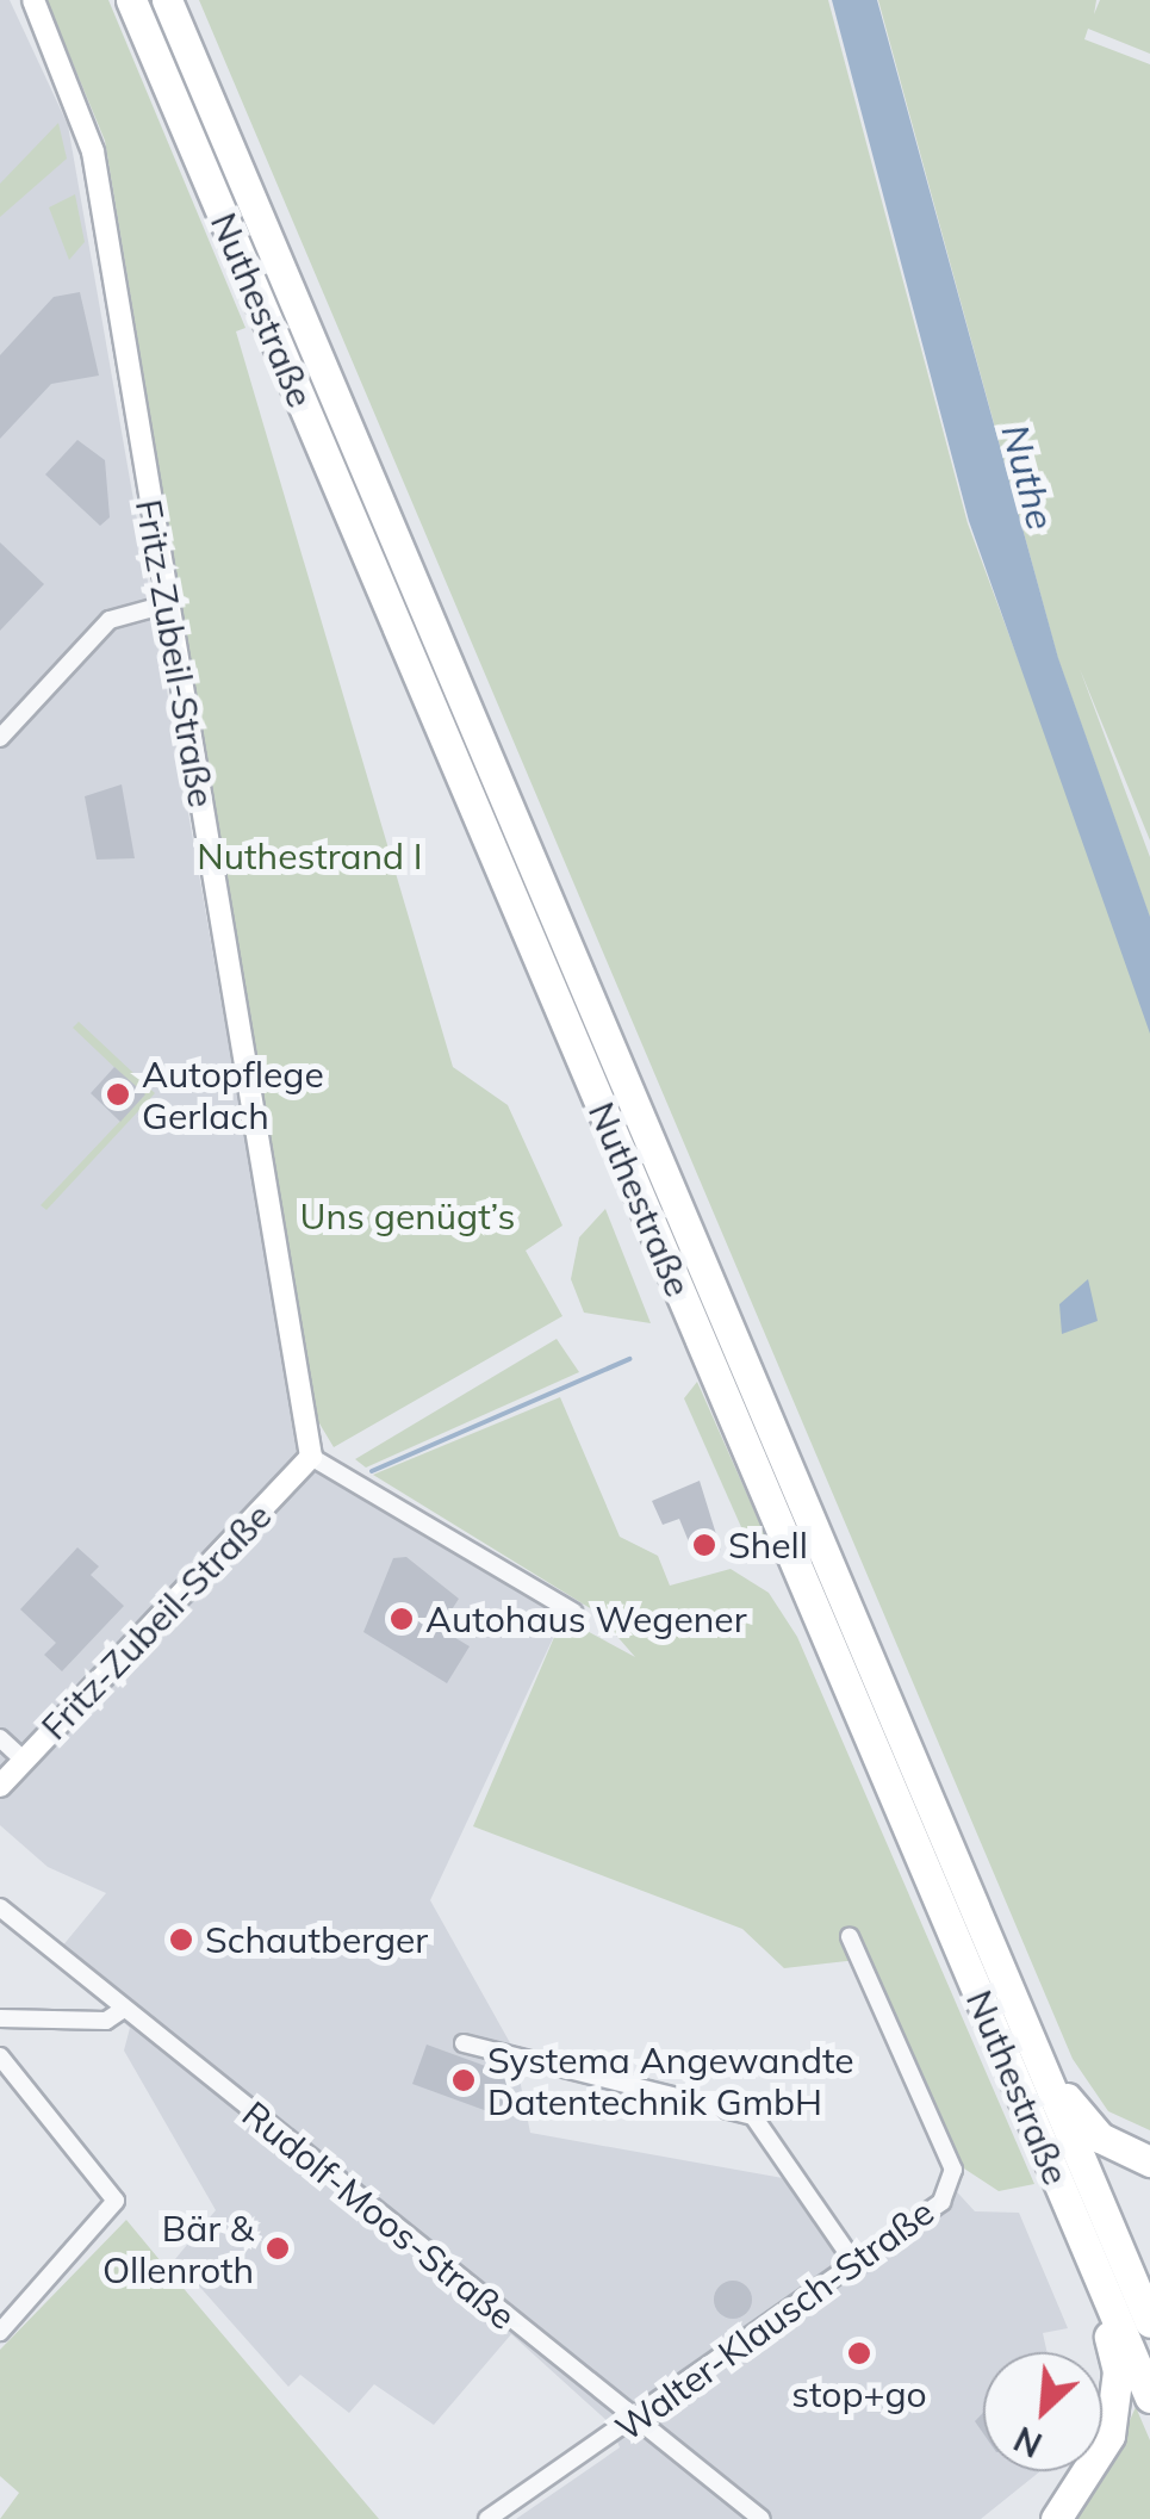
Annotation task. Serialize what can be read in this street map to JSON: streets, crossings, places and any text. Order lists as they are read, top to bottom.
{
  "streets": {
    "highway": ["Nuthestraße"],
    "street": ["Fritz-Zubeil-Straße", "Rudolf-Moos-Straße", "Walter-Klausch-Straße"]
  },
  "crossings": [
    ["Rudolf-Moos-Straße", "Walter-Klausch-Straße"]
  ],
  "water": ["Nuthe"],
  "parks": ["Nuthestrand I", "Uns genügt’s"],
  "places": [
    "Autopflege Gerlach",
    "Shell",
    "Autohaus Wegener",
    "Schautberger",
    "Systema Angewandte Datentechnik GmbH",
    "Bär & Ollenroth",
    "stop+go"
  ],
  "north": "bottom left"
}
